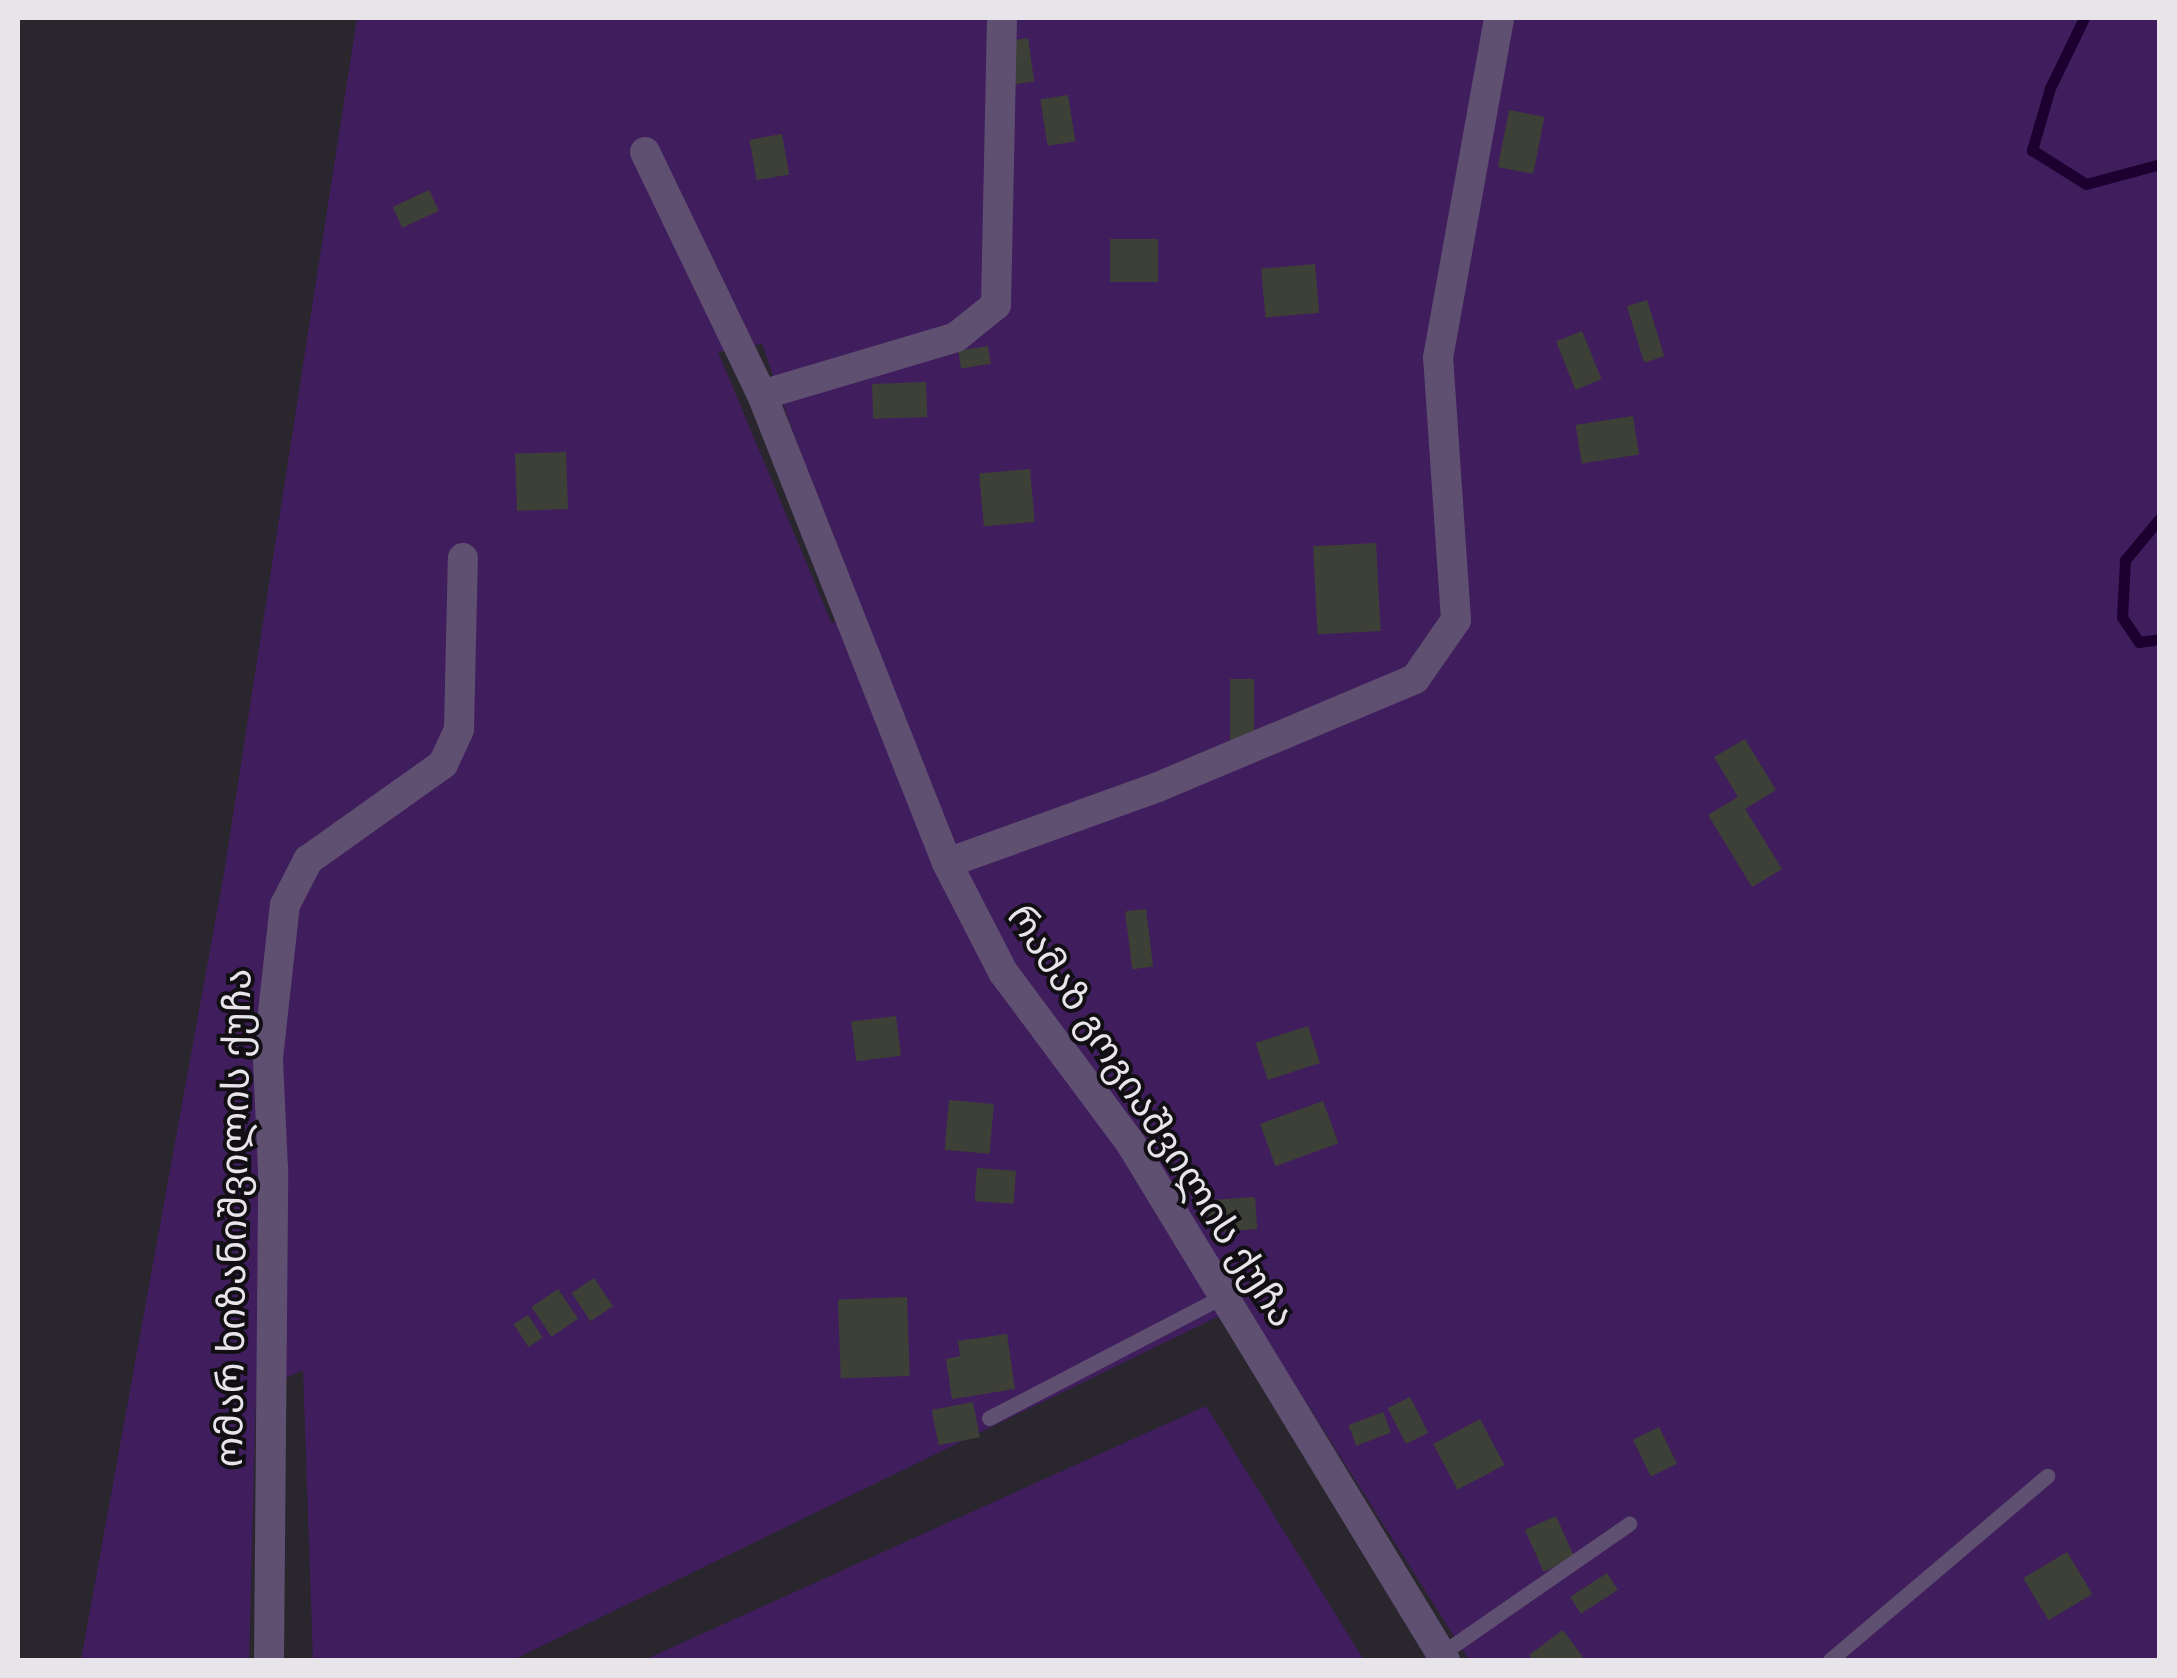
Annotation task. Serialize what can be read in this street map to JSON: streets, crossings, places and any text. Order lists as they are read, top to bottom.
{
  "streets": {
    "street": ["რამაზ გოგიაშვილის ქუჩა", "ომარ ხიზანიშვილის ქუჩა"]
  }
}
